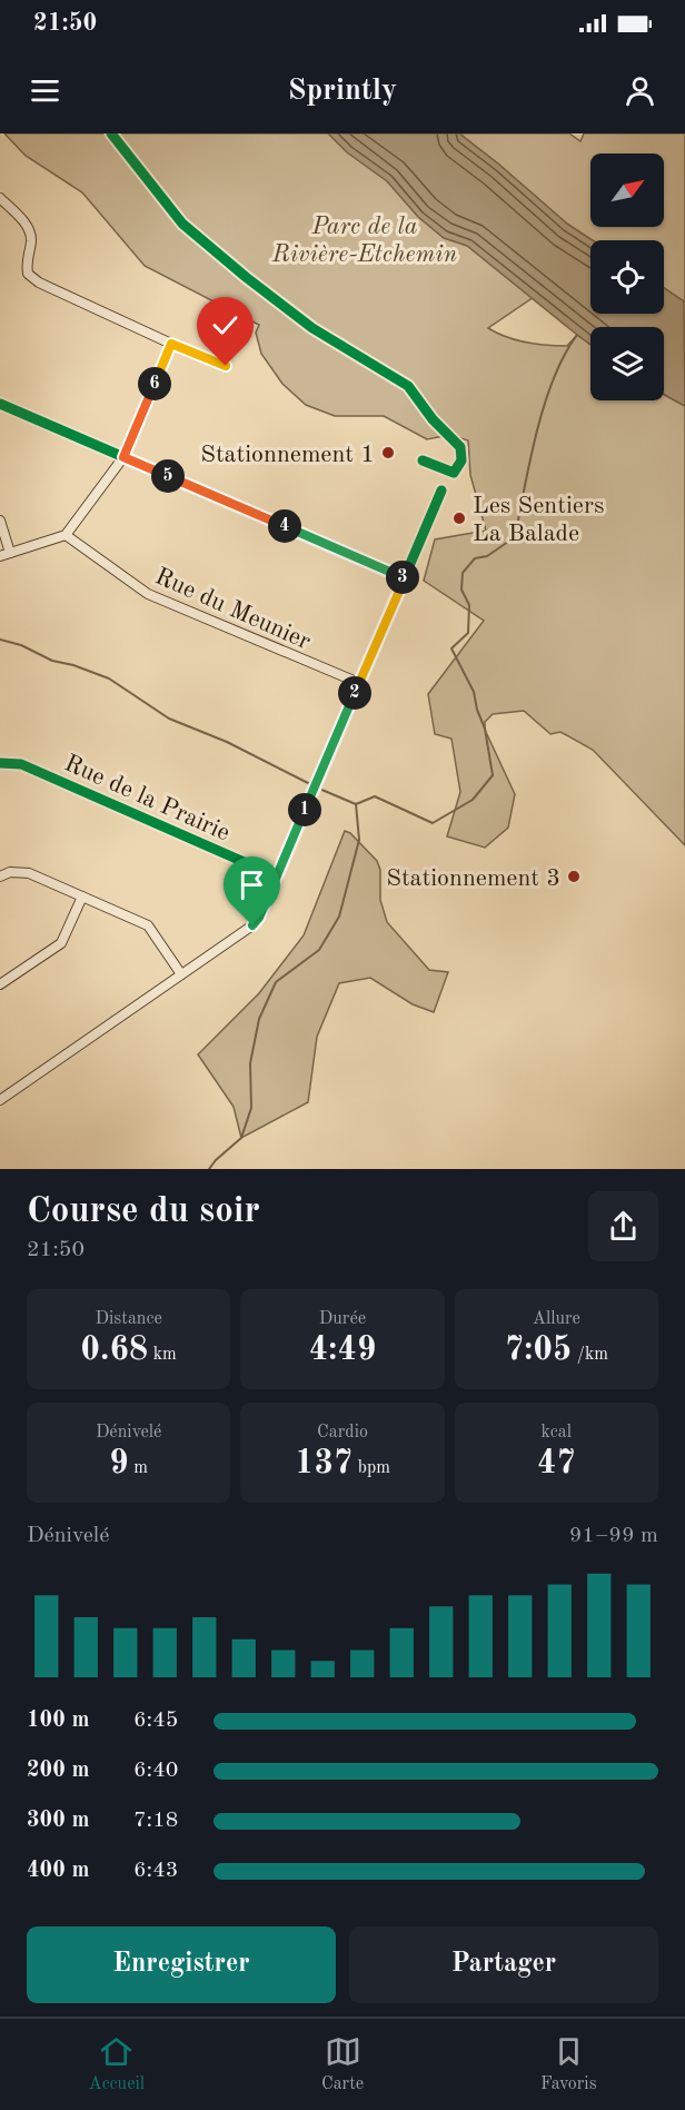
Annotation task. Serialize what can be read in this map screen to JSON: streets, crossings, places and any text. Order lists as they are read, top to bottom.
{
  "streets": {
    "street": ["Rue du Meunier", "Rue de la Prairie"]
  },
  "parks": ["Parc de la Rivière-Etchemin"],
  "places": ["Stationnement 1", "Les Sentiers La Balade", "Stationnement 3"],
  "north": "top right",
  "page": {
    "status": "21:50",
    "header": "Sprintly",
    "pins": [
      "6",
      "5",
      "4",
      "3",
      "2",
      "1"
    ],
    "heading": ["Course du soir", "21:50"],
    "stats": [
      ["Distance", "0.68 km"],
      ["Durée", "4:49"],
      ["Allure", "7:05 /km"],
      ["Dénivelé", "9 m"],
      ["Cardio", "137 bpm"],
      ["kcal", "47"]
    ],
    "chart": ["Dénivelé", "91–99 m"],
    "list": [
      {
        "name": "100 m",
        "note": "6:45"
      },
      {
        "name": "200 m",
        "note": "6:40"
      },
      {
        "name": "300 m",
        "note": "7:18"
      },
      {
        "name": "400 m",
        "note": "6:43"
      }
    ],
    "buttons": ["Enregistrer", "Partager"],
    "tabs": ["Accueil", "Carte", "Favoris"]
  }
}
